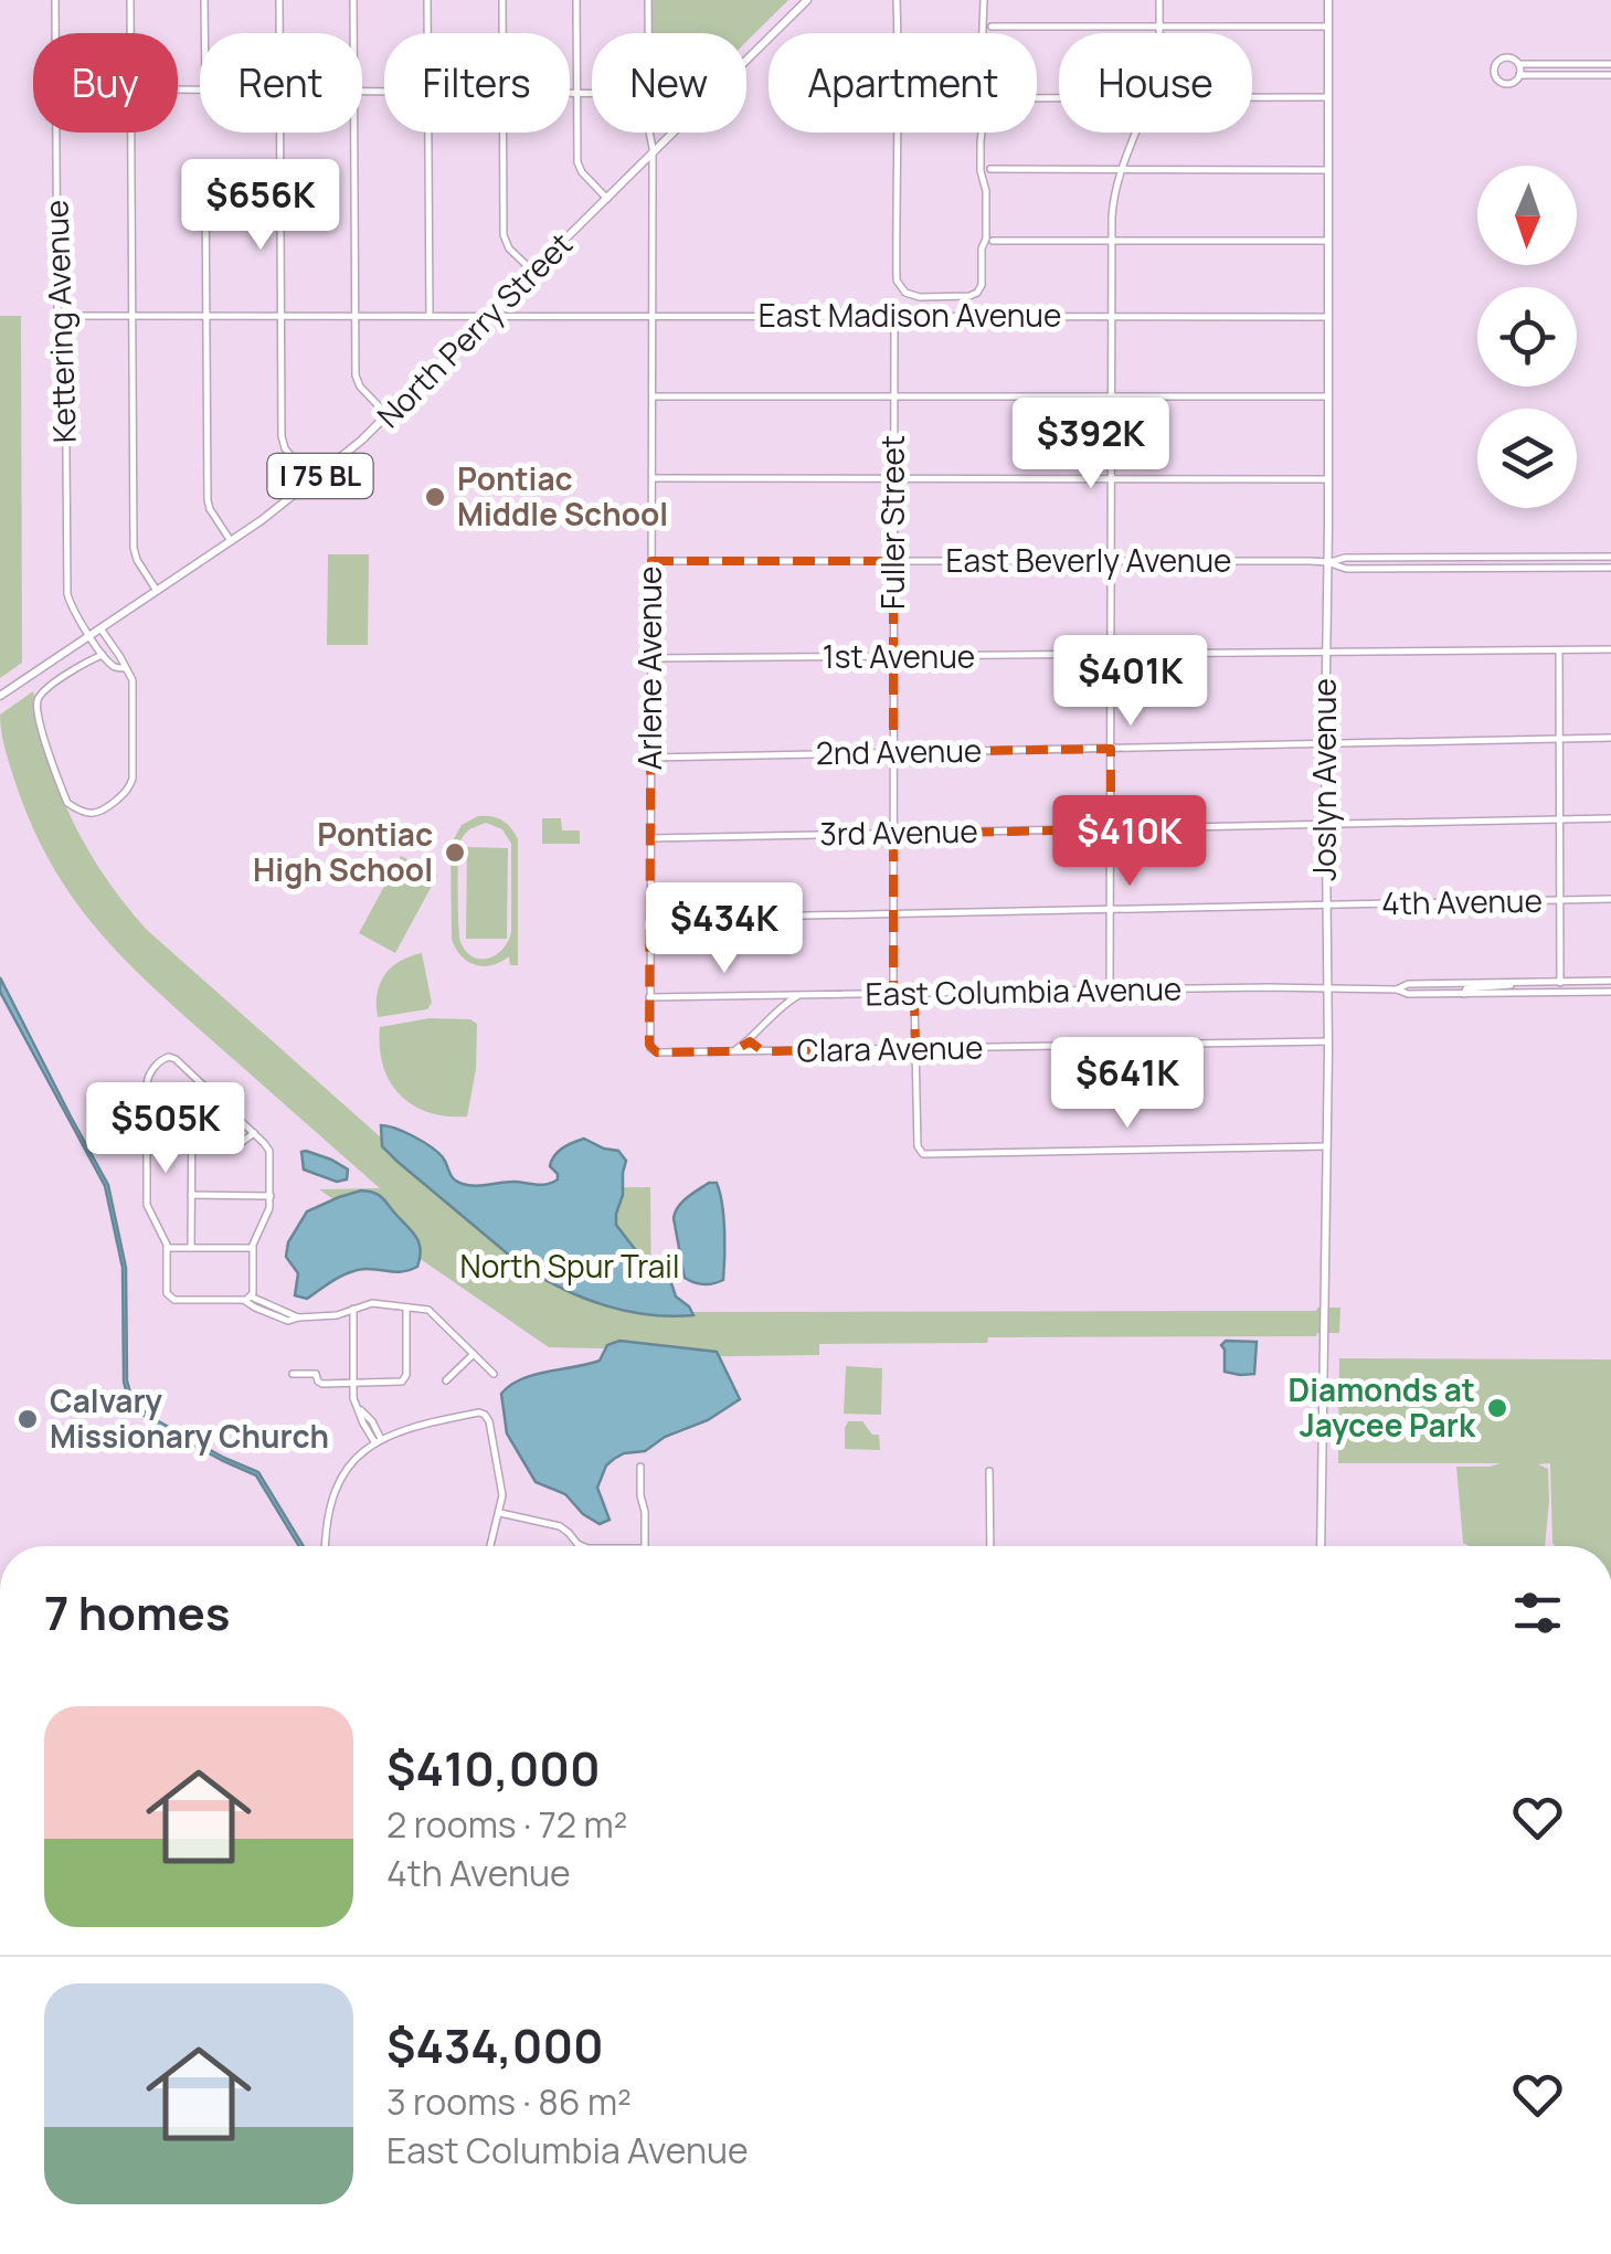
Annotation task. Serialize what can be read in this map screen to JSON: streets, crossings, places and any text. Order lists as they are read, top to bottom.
{
  "streets": {
    "main road": ["North Perry Street", "I 75 BL", "Joslyn Avenue"],
    "street": [
      "East Madison Avenue",
      "Kettering Avenue",
      "Fuller Street",
      "East Beverly Avenue",
      "1st Avenue",
      "Arlene Avenue",
      "2nd Avenue",
      "3rd Avenue",
      "4th Avenue",
      "East Columbia Avenue",
      "Clara Avenue"
    ]
  },
  "crossings": [
    ["East Madison Avenue", "Kettering Avenue"],
    ["East Madison Avenue", "North Perry Street"],
    ["East Madison Avenue", "Fuller Street"],
    ["East Madison Avenue", "Arlene Avenue"],
    ["East Madison Avenue", "Joslyn Avenue"],
    ["Kettering Avenue", "North Perry Street"],
    ["North Perry Street", "Arlene Avenue"],
    ["Fuller Street", "East Beverly Avenue"],
    ["Fuller Street", "1st Avenue"],
    ["Fuller Street", "2nd Avenue"],
    ["Fuller Street", "3rd Avenue"],
    ["Fuller Street", "4th Avenue"],
    ["Fuller Street", "East Columbia Avenue"],
    ["East Beverly Avenue", "Arlene Avenue"],
    ["East Beverly Avenue", "Joslyn Avenue"],
    ["1st Avenue", "Arlene Avenue"],
    ["1st Avenue", "Joslyn Avenue"],
    ["Arlene Avenue", "2nd Avenue"],
    ["Arlene Avenue", "3rd Avenue"],
    ["Arlene Avenue", "4th Avenue"],
    ["Arlene Avenue", "East Columbia Avenue"],
    ["Arlene Avenue", "Clara Avenue"],
    ["2nd Avenue", "Joslyn Avenue"],
    ["Joslyn Avenue", "3rd Avenue"],
    ["Joslyn Avenue", "4th Avenue"],
    ["Joslyn Avenue", "East Columbia Avenue"],
    ["Joslyn Avenue", "Clara Avenue"]
  ],
  "parks": ["North Spur Trail"],
  "places": [
    "Pontiac Middle School",
    "Pontiac High School",
    "Diamonds at Jaycee Park",
    "Calvary Missionary Church"
  ],
  "north": "bottom",
  "page": {
    "chip": [
      "Buy",
      "Rent",
      "Filters",
      "New",
      "Apartment",
      "House"
    ],
    "price": [
      "$656K",
      "$392K",
      "$401K",
      "$410K",
      "$434K",
      "$641K",
      "$505K"
    ],
    "heading": "7 homes",
    "list": [
      {
        "name": "$410,000",
        "note": "2 rooms · 72 m² · 4th Avenue"
      },
      {
        "name": "$434,000",
        "note": "3 rooms · 86 m² · East Columbia Avenue"
      }
    ]
  }
}
